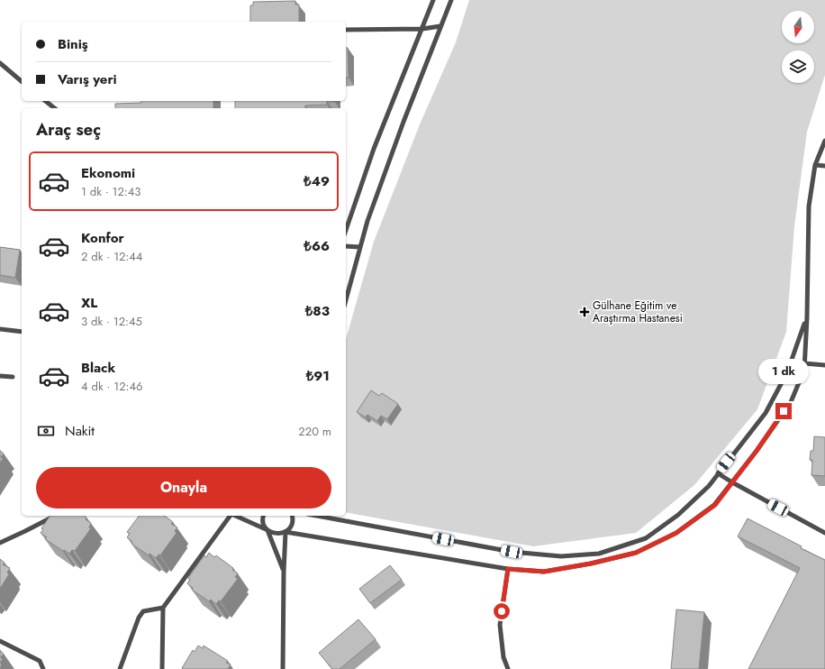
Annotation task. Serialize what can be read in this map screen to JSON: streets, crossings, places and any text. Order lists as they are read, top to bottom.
{
  "places": {
    "health": ["Gülhane Eğitim ve Araştırma Hastanesi"]
  },
  "north": "bottom",
  "page": {
    "banner": ["Biniş", "Varış yeri"],
    "heading": "Araç seç",
    "list": [
      {
        "name": "Ekonomi",
        "note": "1 dk · 12:43",
        "value": "₺49"
      },
      {
        "name": "Konfor",
        "note": "2 dk · 12:44",
        "value": "₺66"
      },
      {
        "name": "XL",
        "note": "3 dk · 12:45",
        "value": "₺83"
      },
      {
        "name": "Black",
        "note": "4 dk · 12:46",
        "value": "₺91"
      }
    ],
    "bubble": "1 dk",
    "pay": ["Nakit", "220 m"],
    "buttons": "Onayla"
  }
}
